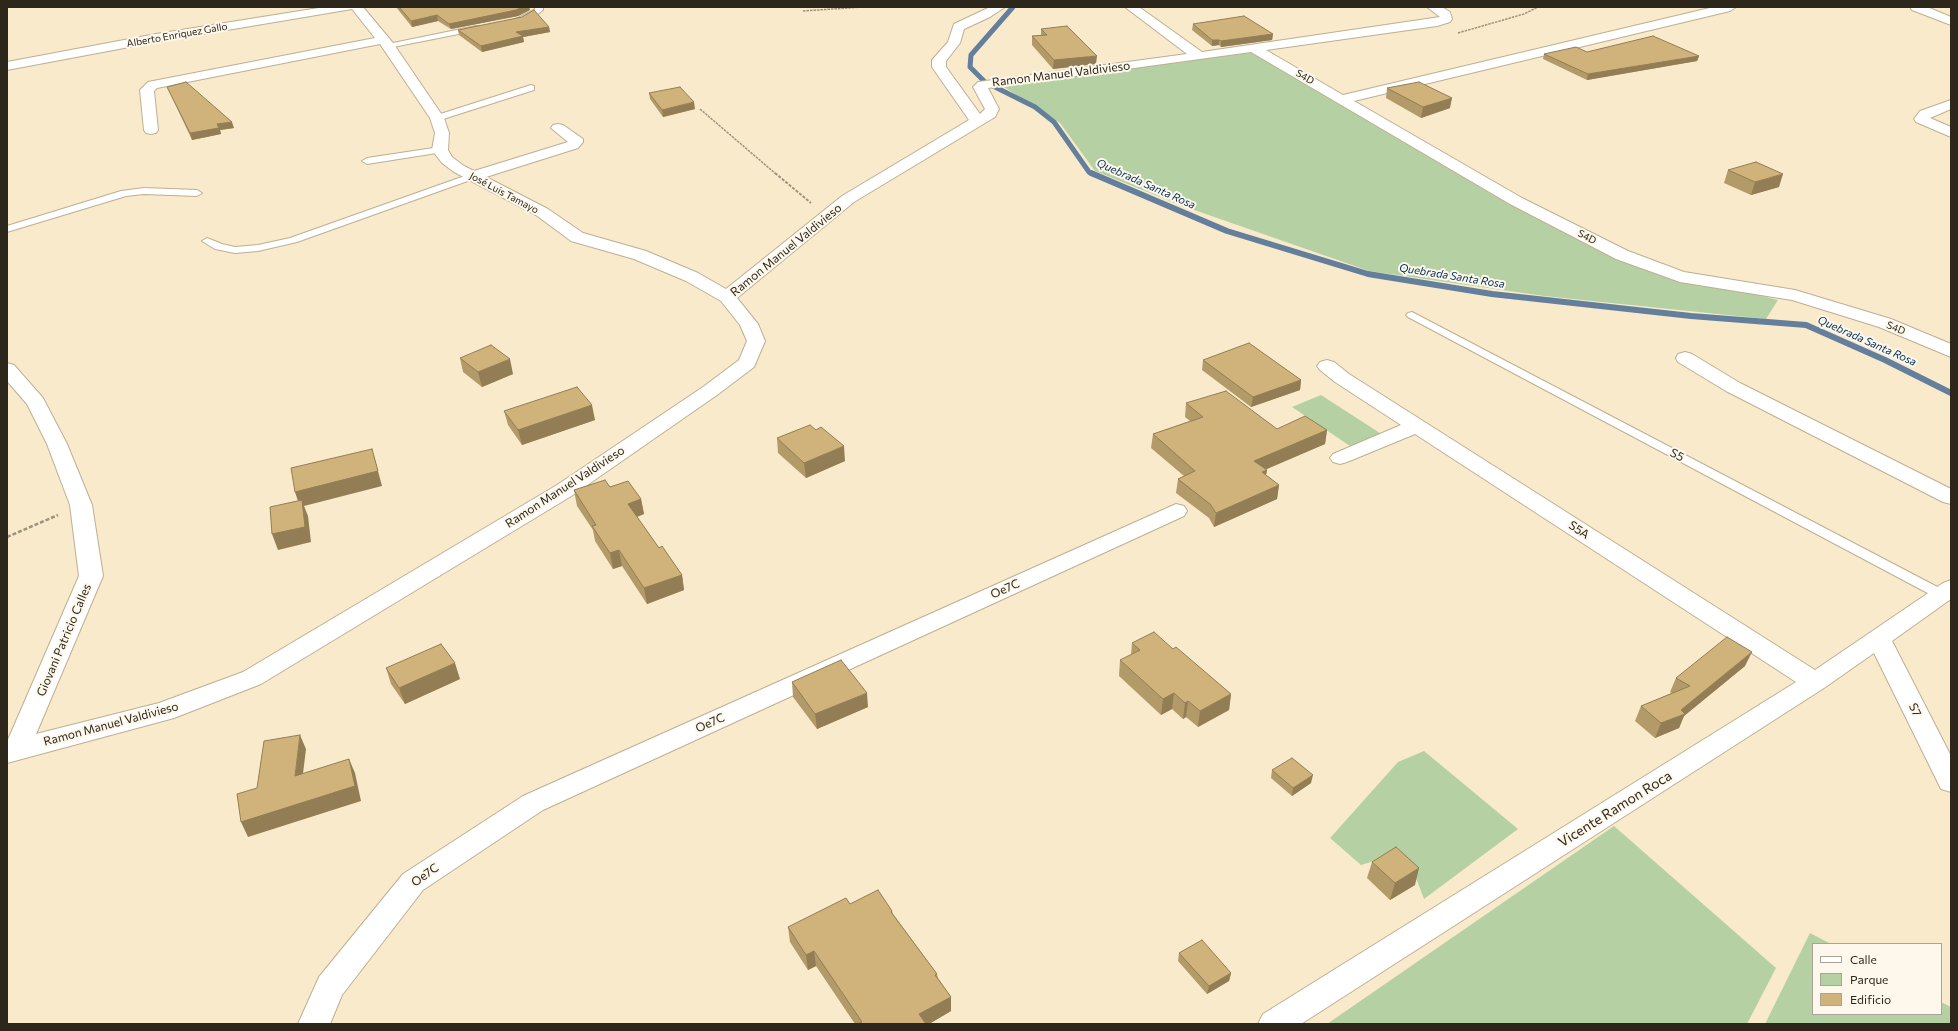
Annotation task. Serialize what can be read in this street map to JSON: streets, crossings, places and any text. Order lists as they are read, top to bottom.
{
  "streets": {
    "street": [
      "Alberto Enriquez Gallo",
      "Ramon Manuel Valdivieso",
      "S4D",
      "José Luis Tamayo",
      "S5A",
      "Oe7C",
      "Giovani Patricio Calles",
      "S7",
      "Vicente Ramon Roca"
    ],
    "lane": ["S5"]
  },
  "crossings": [
    ["Ramon Manuel Valdivieso", "S4D"],
    ["Ramon Manuel Valdivieso", "José Luis Tamayo"],
    ["Ramon Manuel Valdivieso", "Giovani Patricio Calles"],
    ["S5", "Vicente Ramon Roca"],
    ["S5A", "Vicente Ramon Roca"],
    ["S7", "Vicente Ramon Roca"]
  ],
  "water": ["Quebrada Santa Rosa"],
  "legend": ["Calle", "Parque", "Edificio"]
}
